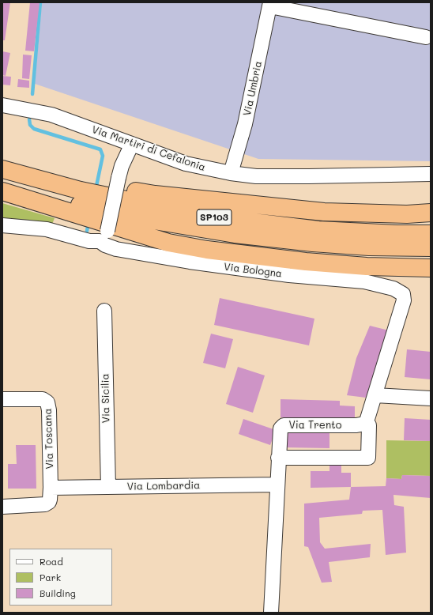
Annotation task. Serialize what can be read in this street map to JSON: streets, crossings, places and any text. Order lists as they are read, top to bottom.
{
  "streets": {
    "highway": ["SP103"],
    "street": [
      "Via Umbria",
      "Via Martiri di Cefalonia",
      "Via Bologna",
      "Via Sicilia",
      "Via Trento",
      "Via Toscana",
      "Via Lombardia"
    ]
  },
  "crossings": [
    ["Via Umbria", "Via Martiri di Cefalonia"],
    ["Via Sicilia", "Via Lombardia"],
    ["Via Trento", "Via Lombardia"],
    ["Via Toscana", "Via Lombardia"]
  ],
  "legend": ["Road", "Park", "Building"]
}
